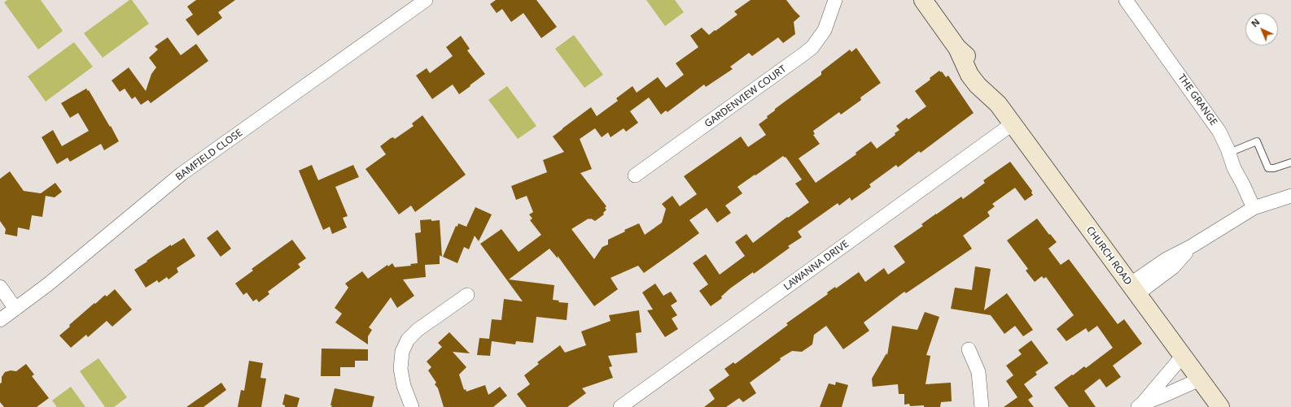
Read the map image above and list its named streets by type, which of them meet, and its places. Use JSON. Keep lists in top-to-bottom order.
{
  "streets": {
    "street": [
      "GARDENVIEW COURT",
      "THE GRANGE",
      "BAMFIELD CLOSE",
      "CHURCH ROAD",
      "LAWANNA DRIVE"
    ]
  },
  "crossings": [
    ["CHURCH ROAD", "LAWANNA DRIVE"]
  ],
  "north": "top left"
}
